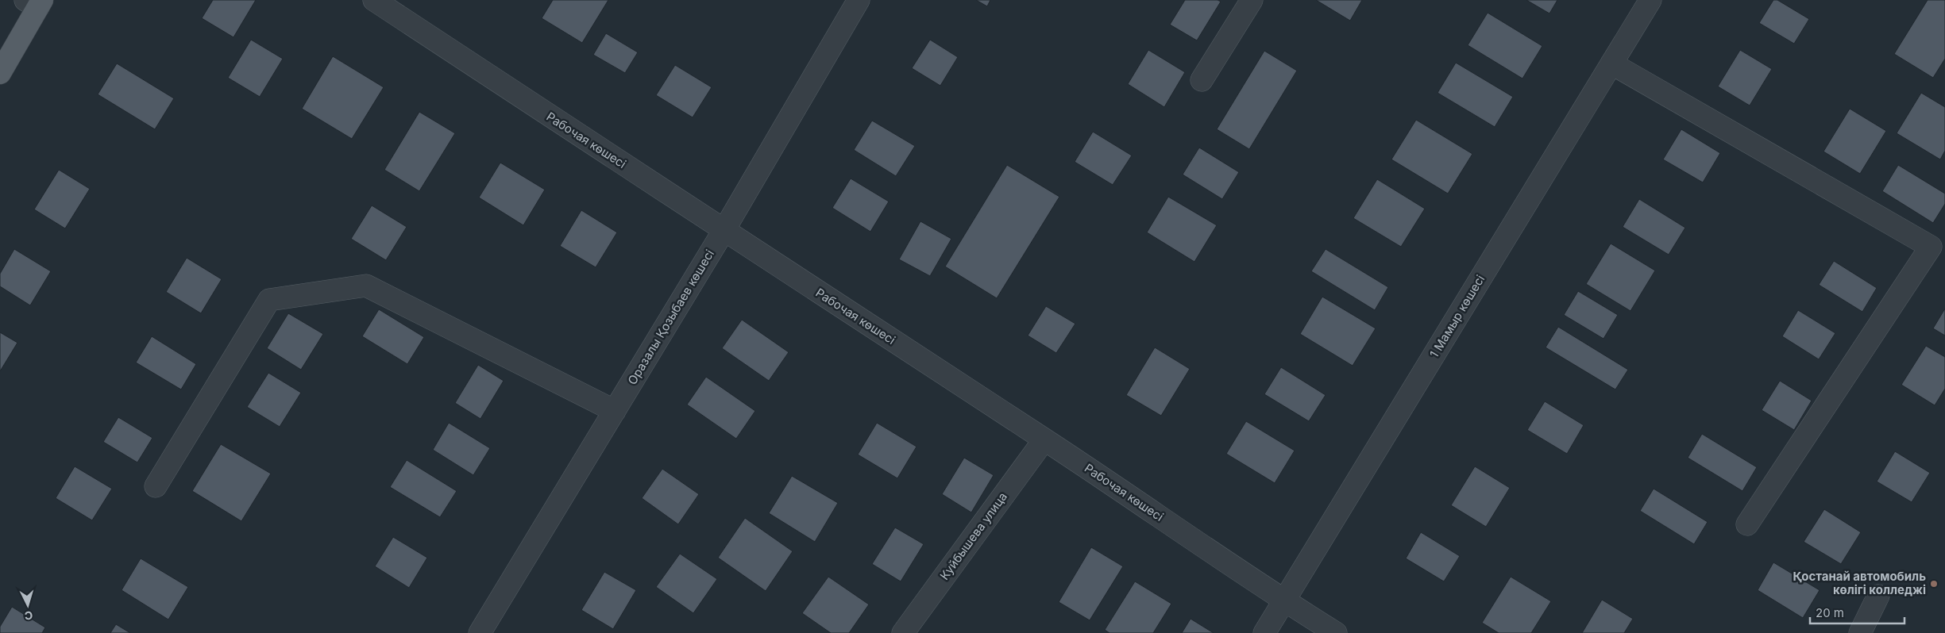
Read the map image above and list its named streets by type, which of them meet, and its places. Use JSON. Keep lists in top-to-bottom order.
{
  "streets": {
    "street": [
      "Рабочая көшесі",
      "1 Мамыр көшесі",
      "Оразалы Қозыбаев көшесі",
      "Куйбышева улица"
    ]
  },
  "crossings": [
    ["Рабочая көшесі", "1 Мамыр көшесі"],
    ["Рабочая көшесі", "Оразалы Қозыбаев көшесі"],
    ["Рабочая көшесі", "Куйбышева улица"]
  ],
  "places": ["Қостанай автомобиль көлігі колледжі"],
  "scale_bar": "20 m",
  "north": "bottom"
}
